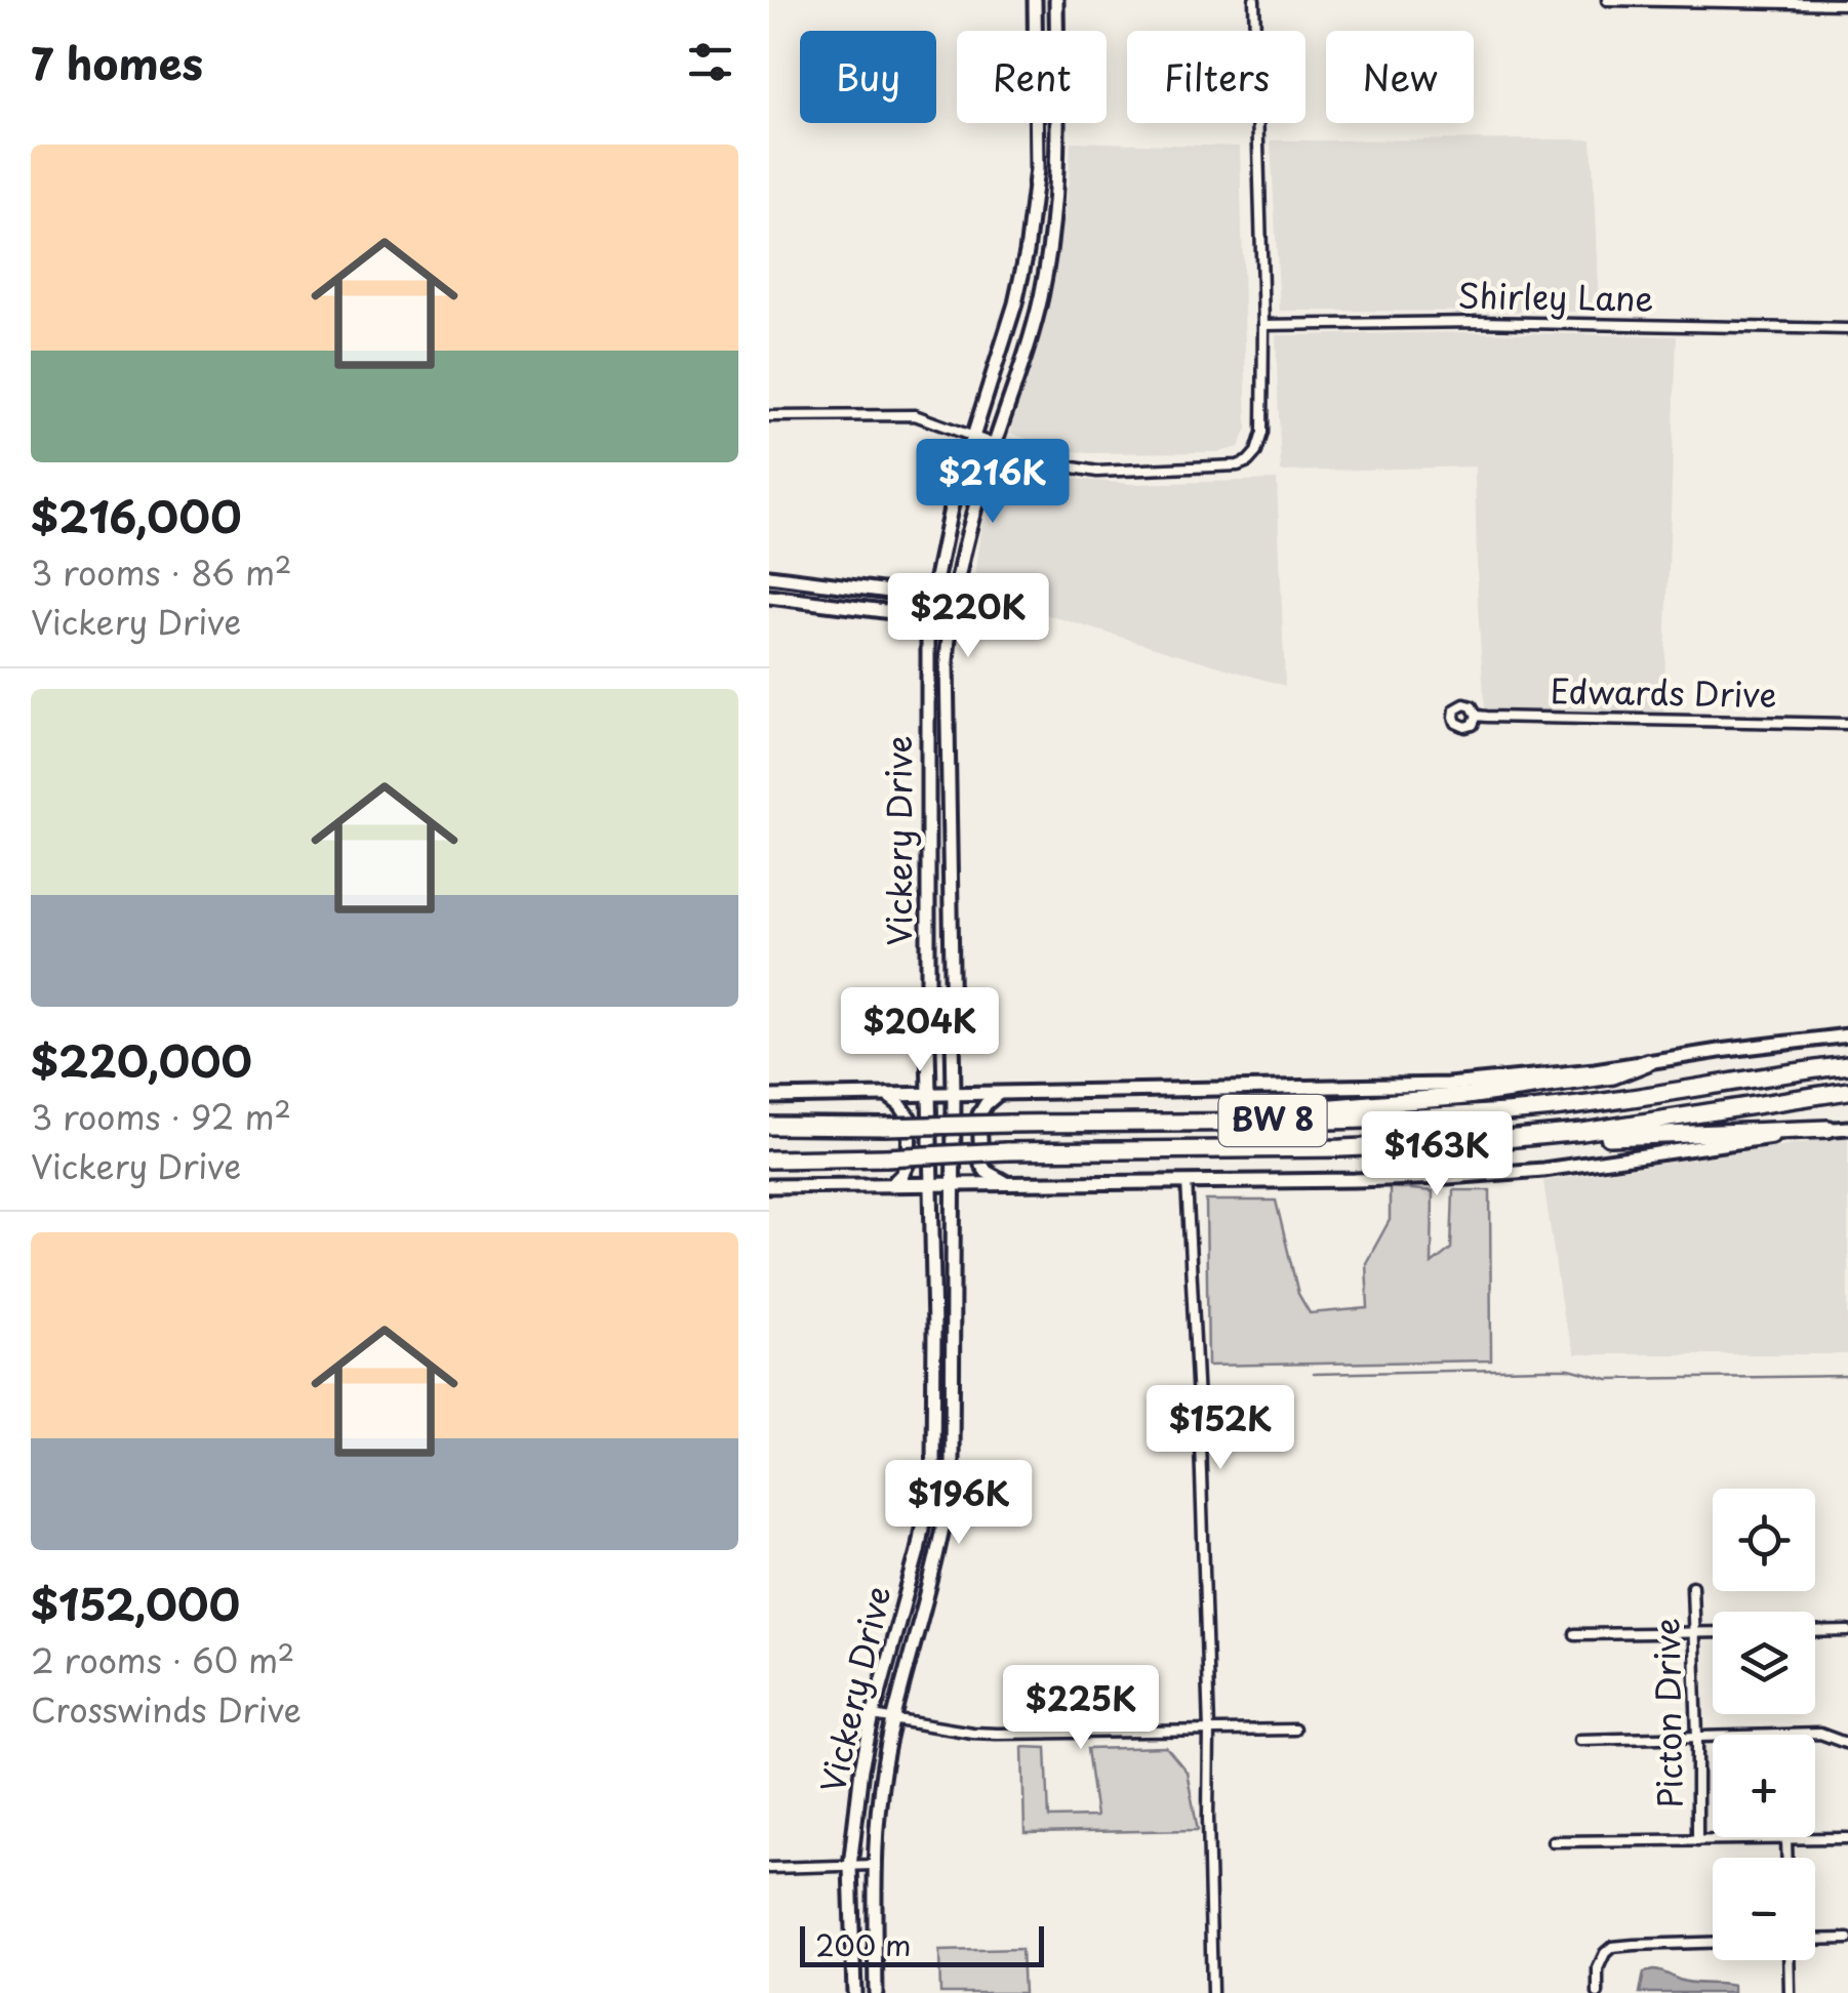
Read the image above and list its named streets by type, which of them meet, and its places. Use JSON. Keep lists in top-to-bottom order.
{
  "streets": {
    "highway": ["BW 8"],
    "main road": ["Vickery Drive"],
    "street": ["Shirley Lane", "Edwards Drive", "Picton Drive"]
  },
  "scale_bar": "200 m",
  "page": {
    "heading": "7 homes",
    "chip": [
      "Buy",
      "Rent",
      "Filters",
      "New"
    ],
    "list": [
      {
        "name": "$216,000",
        "note": "3 rooms · 86 m² · Vickery Drive"
      },
      {
        "name": "$220,000",
        "note": "3 rooms · 92 m² · Vickery Drive"
      },
      {
        "name": "$152,000",
        "note": "2 rooms · 60 m² · Crosswinds Drive"
      }
    ],
    "price": [
      "$216K",
      "$220K",
      "$204K",
      "$163K",
      "$152K",
      "$196K",
      "$225K"
    ],
    "map_buttons": ["+", "−"],
    "scale": "200 m"
  }
}
